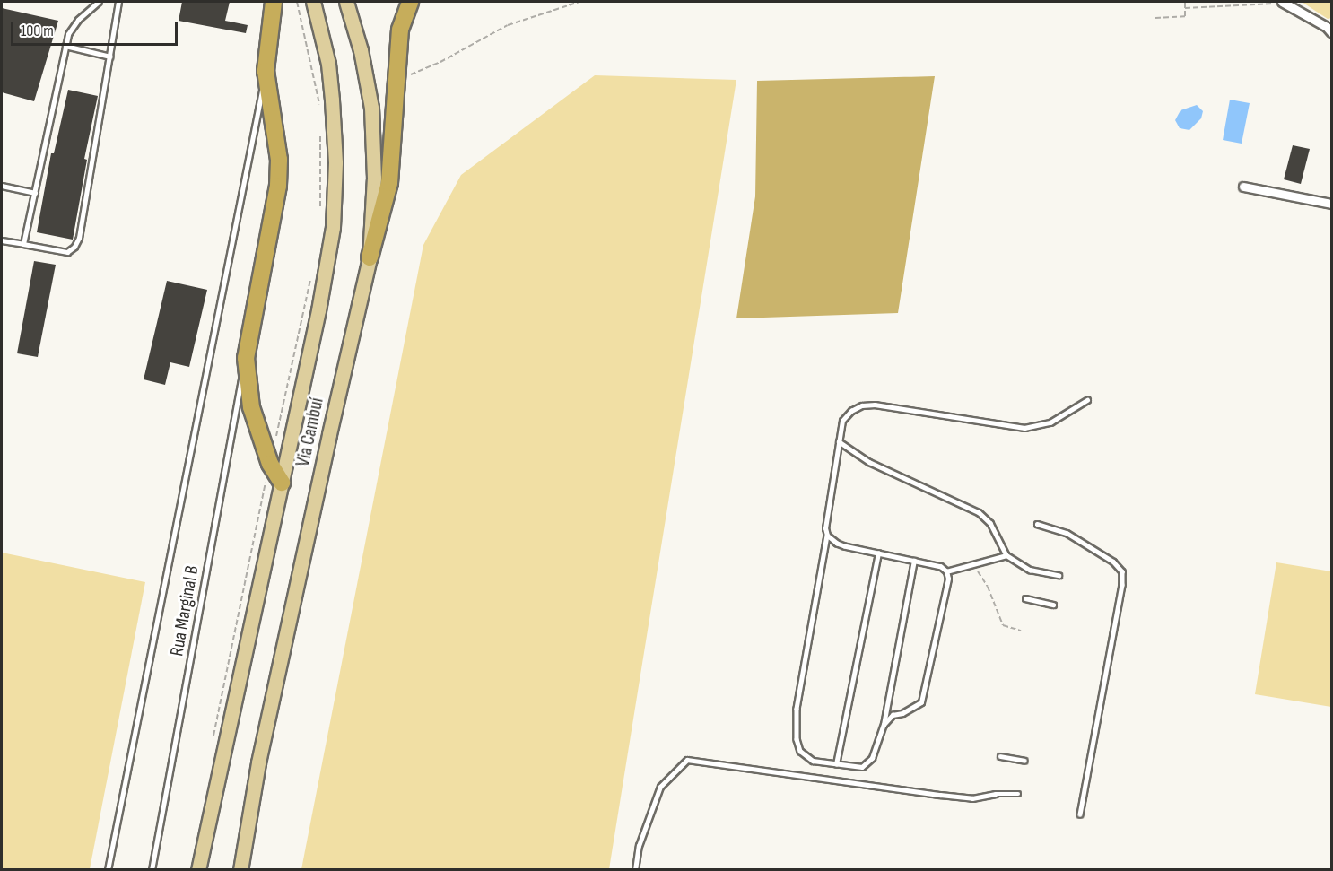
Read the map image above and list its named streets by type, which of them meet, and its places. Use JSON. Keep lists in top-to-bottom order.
{
  "streets": {
    "main road": ["Via Cambuí"],
    "lane": ["Rua Marginal B"]
  },
  "scale_bar": "100 m"
}
